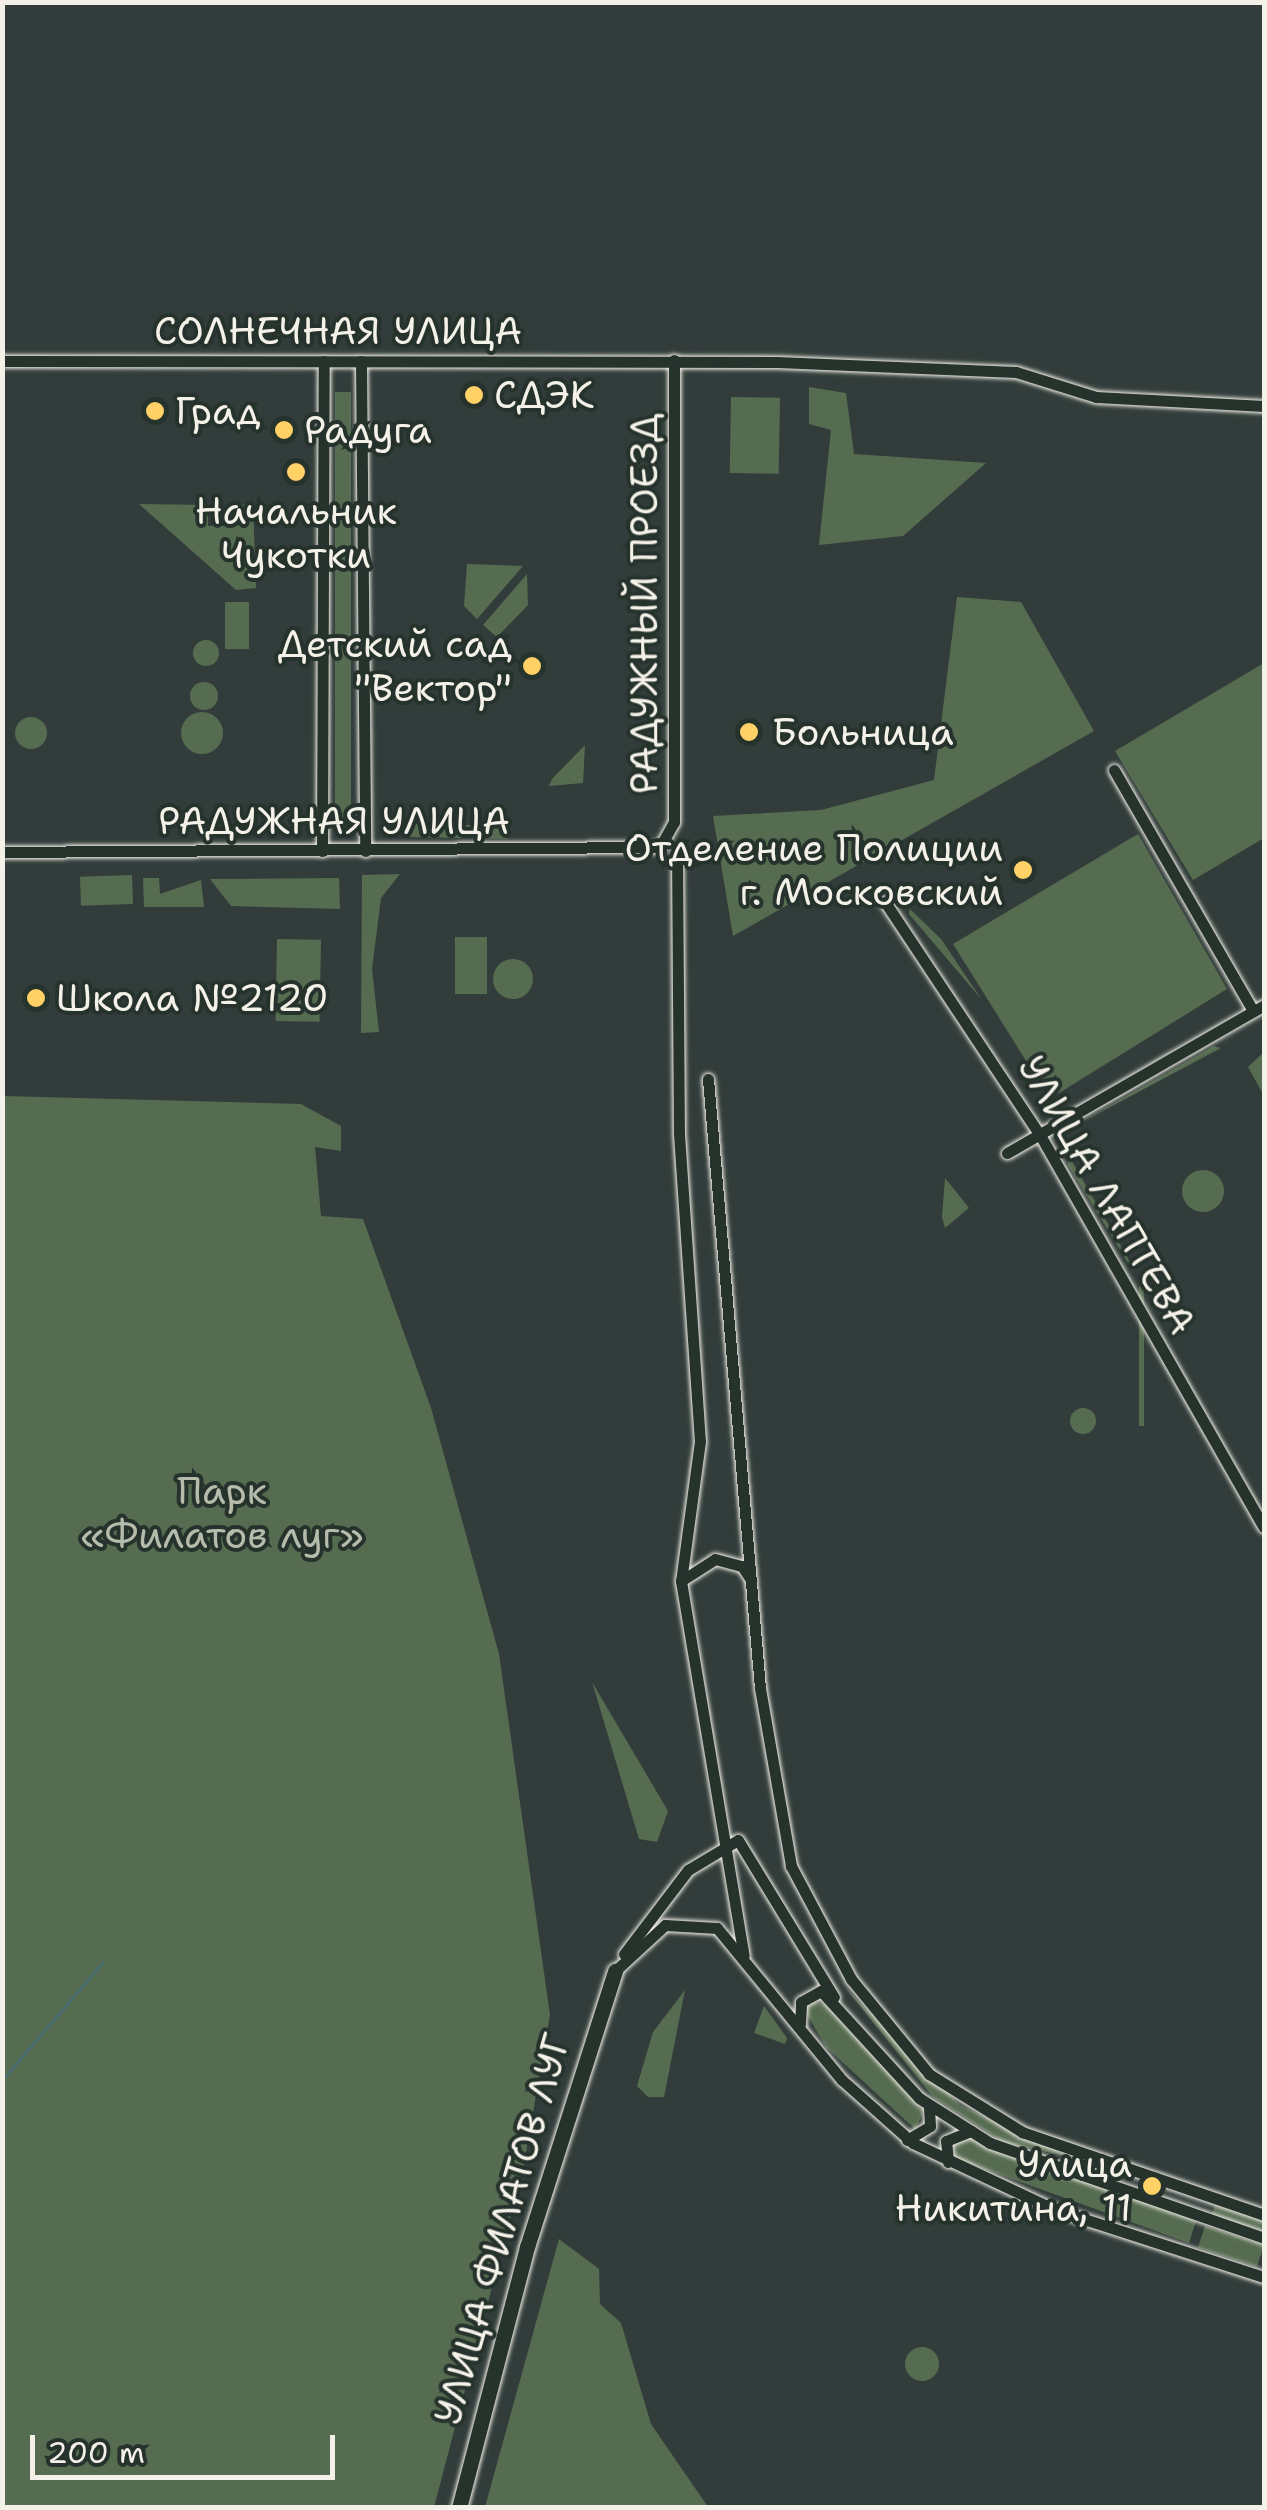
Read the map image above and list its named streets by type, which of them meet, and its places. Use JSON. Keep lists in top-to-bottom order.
{
  "streets": {
    "street": [
      "СОЛНЕЧНАЯ УЛИЦА",
      "РАДУЖНЫЙ ПРОЕЗД",
      "РАДУЖНАЯ УЛИЦА",
      "УЛИЦА ЛАПТЕВА",
      "УЛИЦА ФИЛАТОВ ЛУГ"
    ]
  },
  "crossings": [
    ["СОЛНЕЧНАЯ УЛИЦА", "РАДУЖНЫЙ ПРОЕЗД"],
    ["РАДУЖНЫЙ ПРОЕЗД", "РАДУЖНАЯ УЛИЦА"]
  ],
  "parks": ["Парк «Филатов луг»"],
  "places": [
    "СДЭК",
    "Град",
    "Радуга",
    "Начальник Чукотки",
    "Детский сад \"Вектор\"",
    "Больница",
    "Отделение Полиции г. Московский",
    "Школа №2120",
    "Улица Никитина, 11"
  ],
  "scale_bar": "200 m"
}
